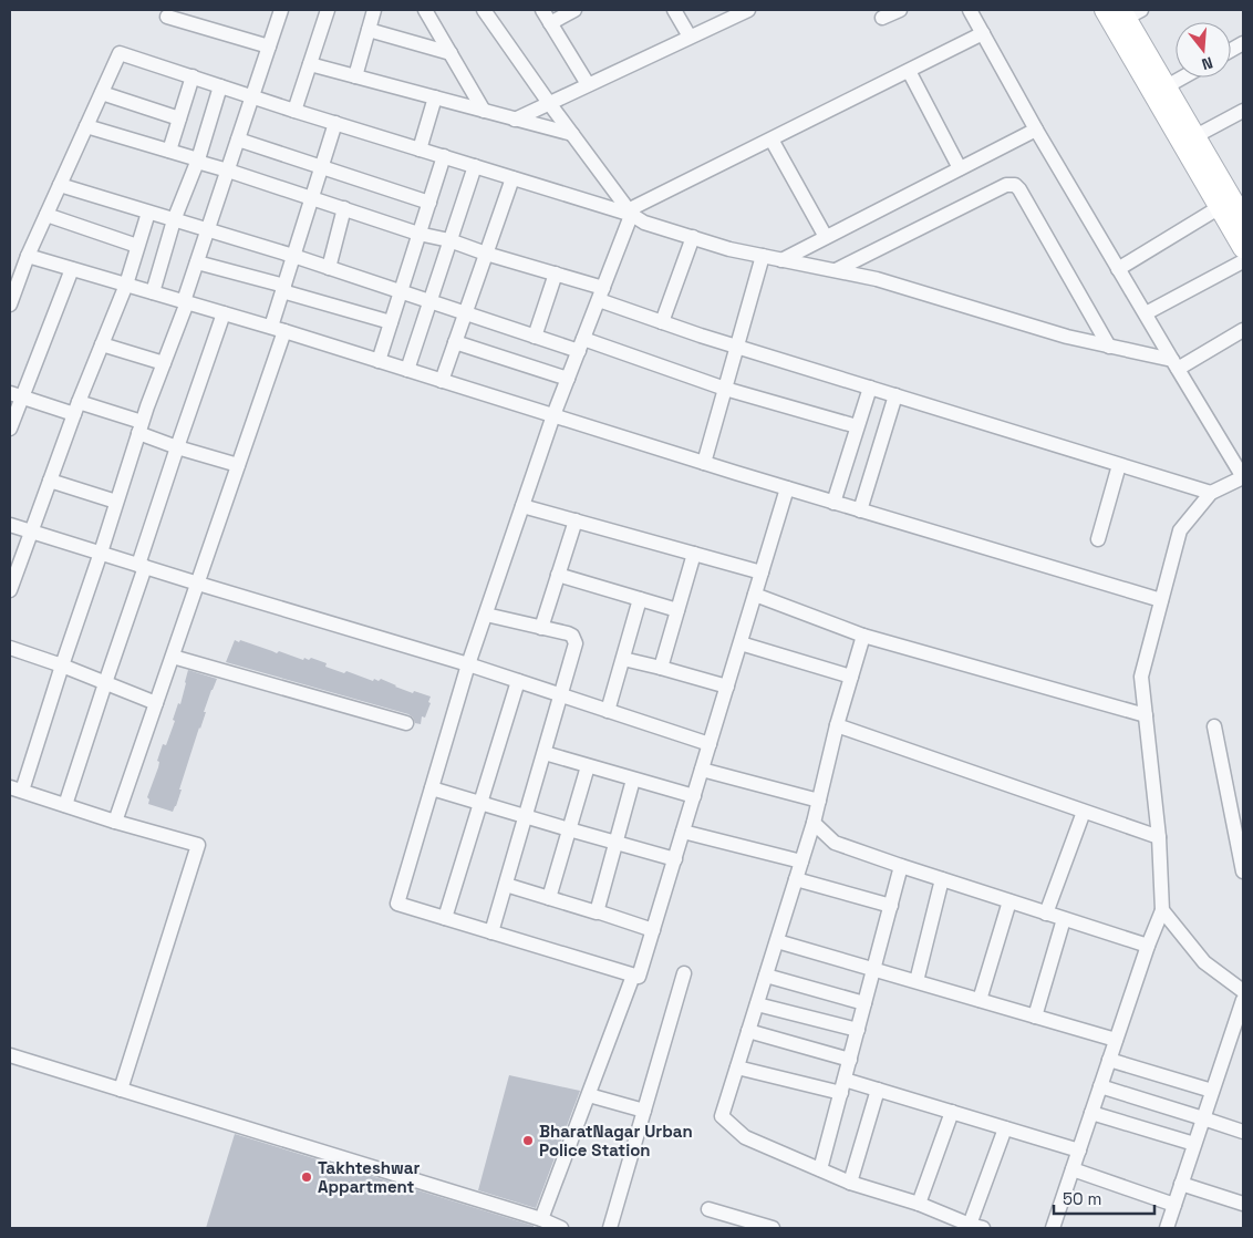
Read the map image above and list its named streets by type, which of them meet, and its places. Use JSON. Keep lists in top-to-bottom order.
{
  "places": ["BharatNagar Urban Police Station", "Takhteshwar Appartment"],
  "scale_bar": "50 m",
  "north": "bottom"
}
